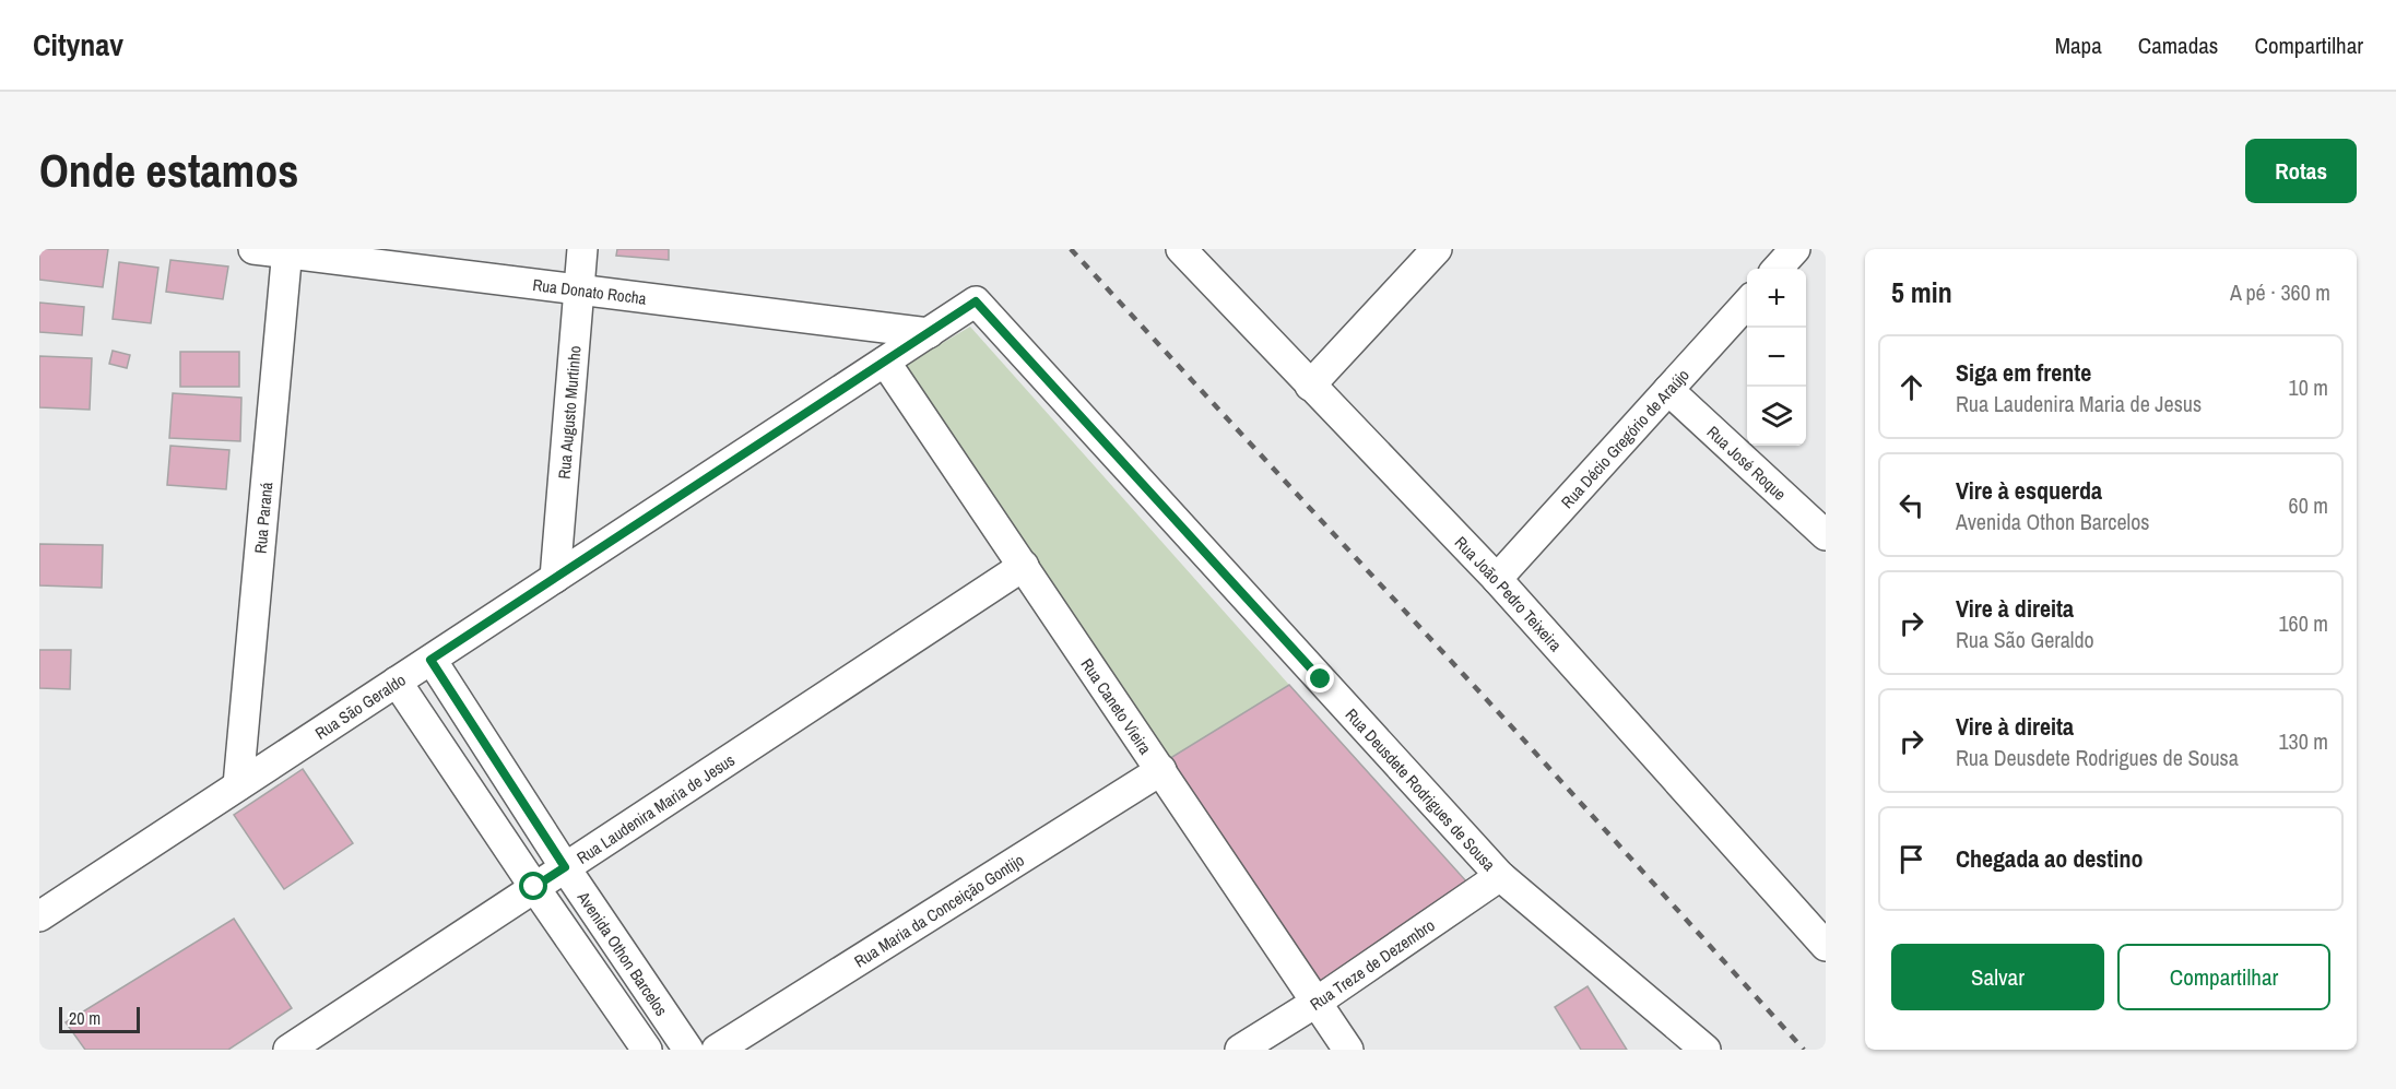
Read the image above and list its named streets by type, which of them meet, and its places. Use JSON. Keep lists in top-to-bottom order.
{
  "streets": {
    "street": [
      "Rua Donato Rocha",
      "Rua Augusto Murtinho",
      "Rua Décio Gregório de Araújo",
      "Rua José Roque",
      "Rua Paraná",
      "Rua João Pedro Teixeira",
      "Rua Caneto Vieira",
      "Rua São Geraldo",
      "Rua Deusdete Rodrigues de Sousa",
      "Rua Laudenira Maria de Jesus",
      "Rua Maria da Conceição Gontijo",
      "Avenida Othon Barcelos",
      "Rua Treze de Dezembro"
    ]
  },
  "crossings": [
    ["Rua Donato Rocha", "Rua Augusto Murtinho"],
    ["Rua Donato Rocha", "Rua Paraná"],
    ["Rua Donato Rocha", "Rua São Geraldo"],
    ["Rua Augusto Murtinho", "Rua São Geraldo"],
    ["Rua Décio Gregório de Araújo", "Rua José Roque"],
    ["Rua Décio Gregório de Araújo", "Rua João Pedro Teixeira"],
    ["Rua Paraná", "Rua São Geraldo"],
    ["Rua Caneto Vieira", "Rua São Geraldo"],
    ["Rua Caneto Vieira", "Rua Laudenira Maria de Jesus"],
    ["Rua Caneto Vieira", "Rua Maria da Conceição Gontijo"],
    ["Rua Caneto Vieira", "Rua Treze de Dezembro"],
    ["Rua São Geraldo", "Rua Deusdete Rodrigues de Sousa"],
    ["Rua São Geraldo", "Avenida Othon Barcelos"],
    ["Rua Deusdete Rodrigues de Sousa", "Rua Treze de Dezembro"],
    ["Rua Laudenira Maria de Jesus", "Avenida Othon Barcelos"]
  ],
  "scale_bar": "20 m",
  "page": {
    "header": "Citynav",
    "nav": ["Mapa", "Camadas", "Compartilhar"],
    "buttons": [
      "Rotas",
      ["Salvar", "Compartilhar"]
    ],
    "title": "Onde estamos",
    "heading": ["5 min", "A pé · 360 m"],
    "map_buttons": ["+", "−"],
    "list": [
      ["Siga em frente", "Rua Laudenira Maria de Jesus", "10 m"],
      ["Vire à esquerda", "Avenida Othon Barcelos", "60 m"],
      ["Vire à direita", "Rua São Geraldo", "160 m"],
      ["Vire à direita", "Rua Deusdete Rodrigues de Sousa", "130 m"],
      "Chegada ao destino"
    ],
    "scale": "20 m"
  }
}
